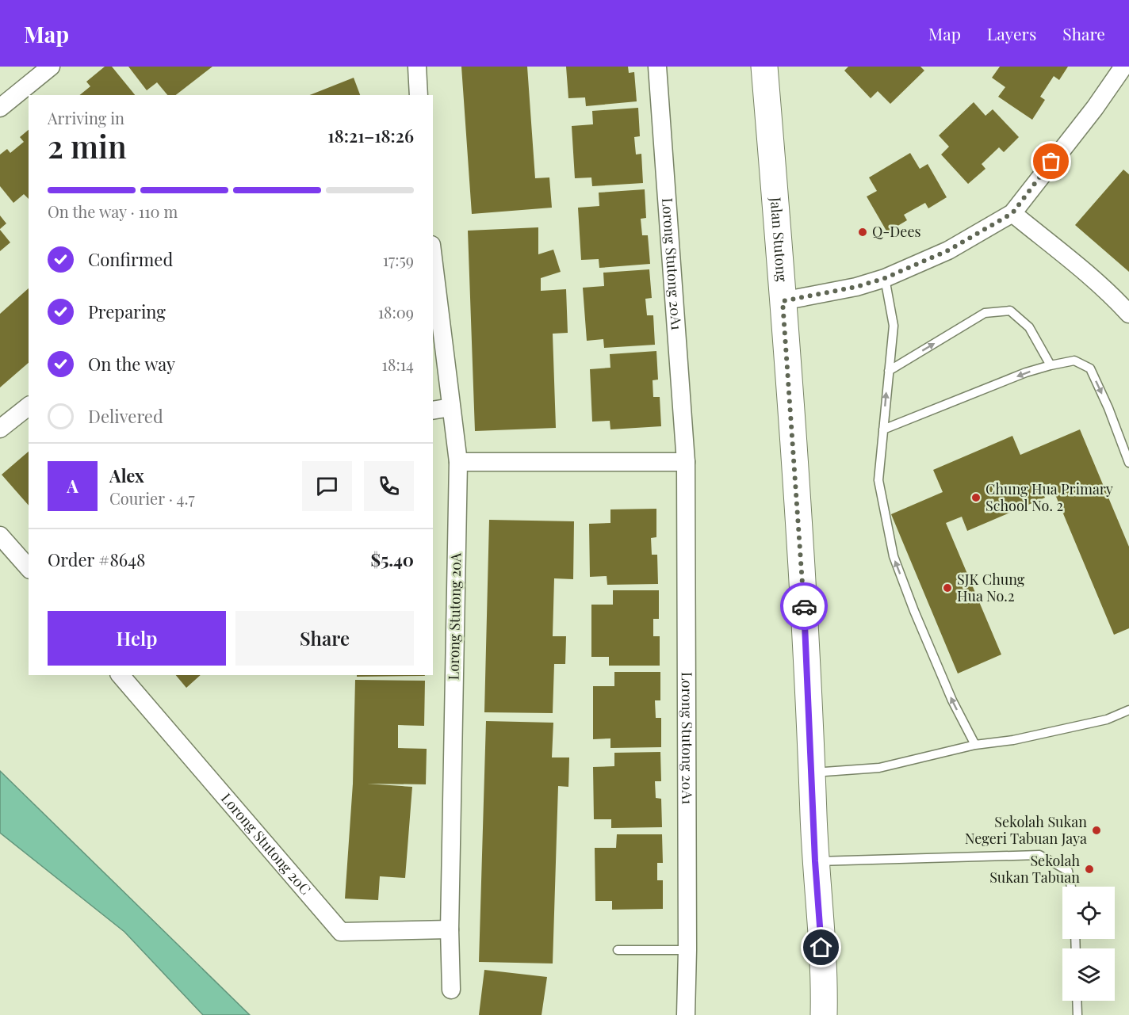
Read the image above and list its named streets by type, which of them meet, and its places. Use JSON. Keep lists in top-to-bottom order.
{
  "streets": {
    "main road": ["Jalan Stutong"],
    "street": ["Lorong Stutong 20A1", "Lorong Stutong 20A", "Lorong Stutong 20C"]
  },
  "crossings": [
    ["Lorong Stutong 20A", "Lorong Stutong 20C"]
  ],
  "places": [
    "Q-Dees",
    "Chung Hua Primary School No. 2",
    "SJK Chung Hua No.2",
    "Sekolah Sukan Negeri Tabuan Jaya",
    "Sekolah Sukan Tabuan"
  ],
  "page": {
    "header": "Map",
    "nav": ["Map", "Layers", "Share"],
    "heading": ["2 min", "Arriving in", "18:21–18:26"],
    "panel": [
      "Alex",
      "Courier · 4.7",
      "Order #8648",
      "$5.40"
    ],
    "bar": "On the way · 110 m",
    "list": [
      ["Confirmed", "17:59"],
      ["Preparing", "18:09"],
      ["On the way", "18:14"],
      "Delivered"
    ],
    "round": "A",
    "buttons": ["Help", "Share"]
  }
}
